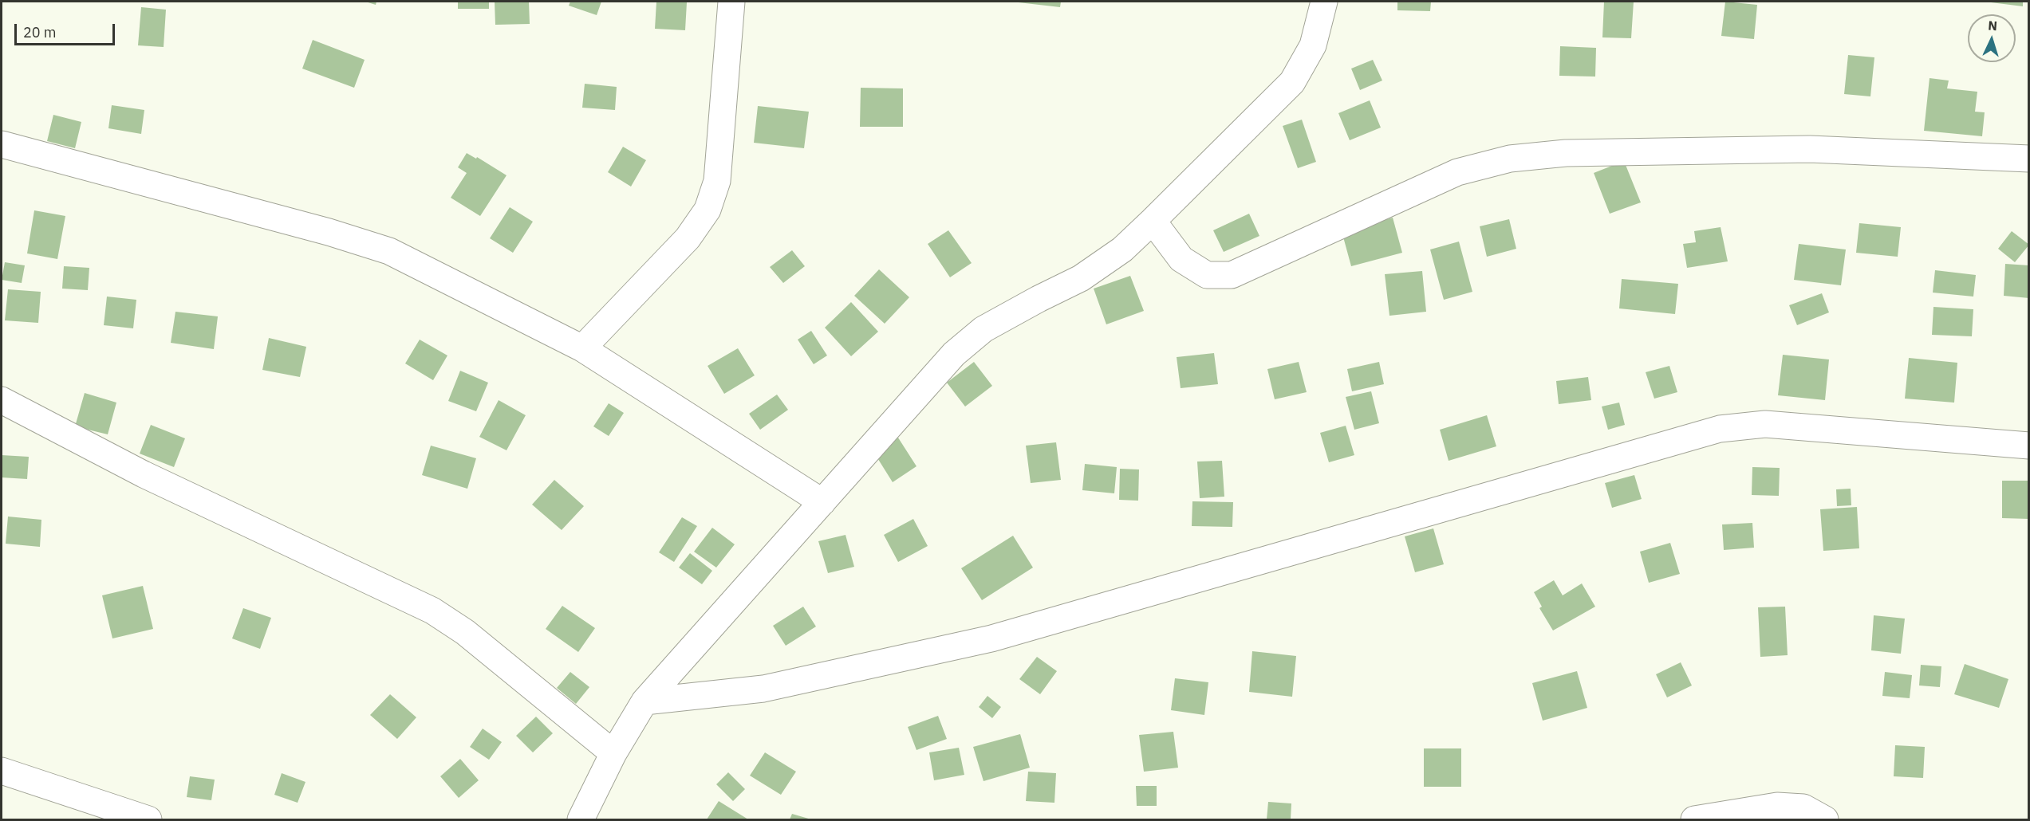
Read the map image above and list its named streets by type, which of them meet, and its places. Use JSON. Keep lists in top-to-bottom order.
{
  "scale_bar": "20 m",
  "north": "top"
}
